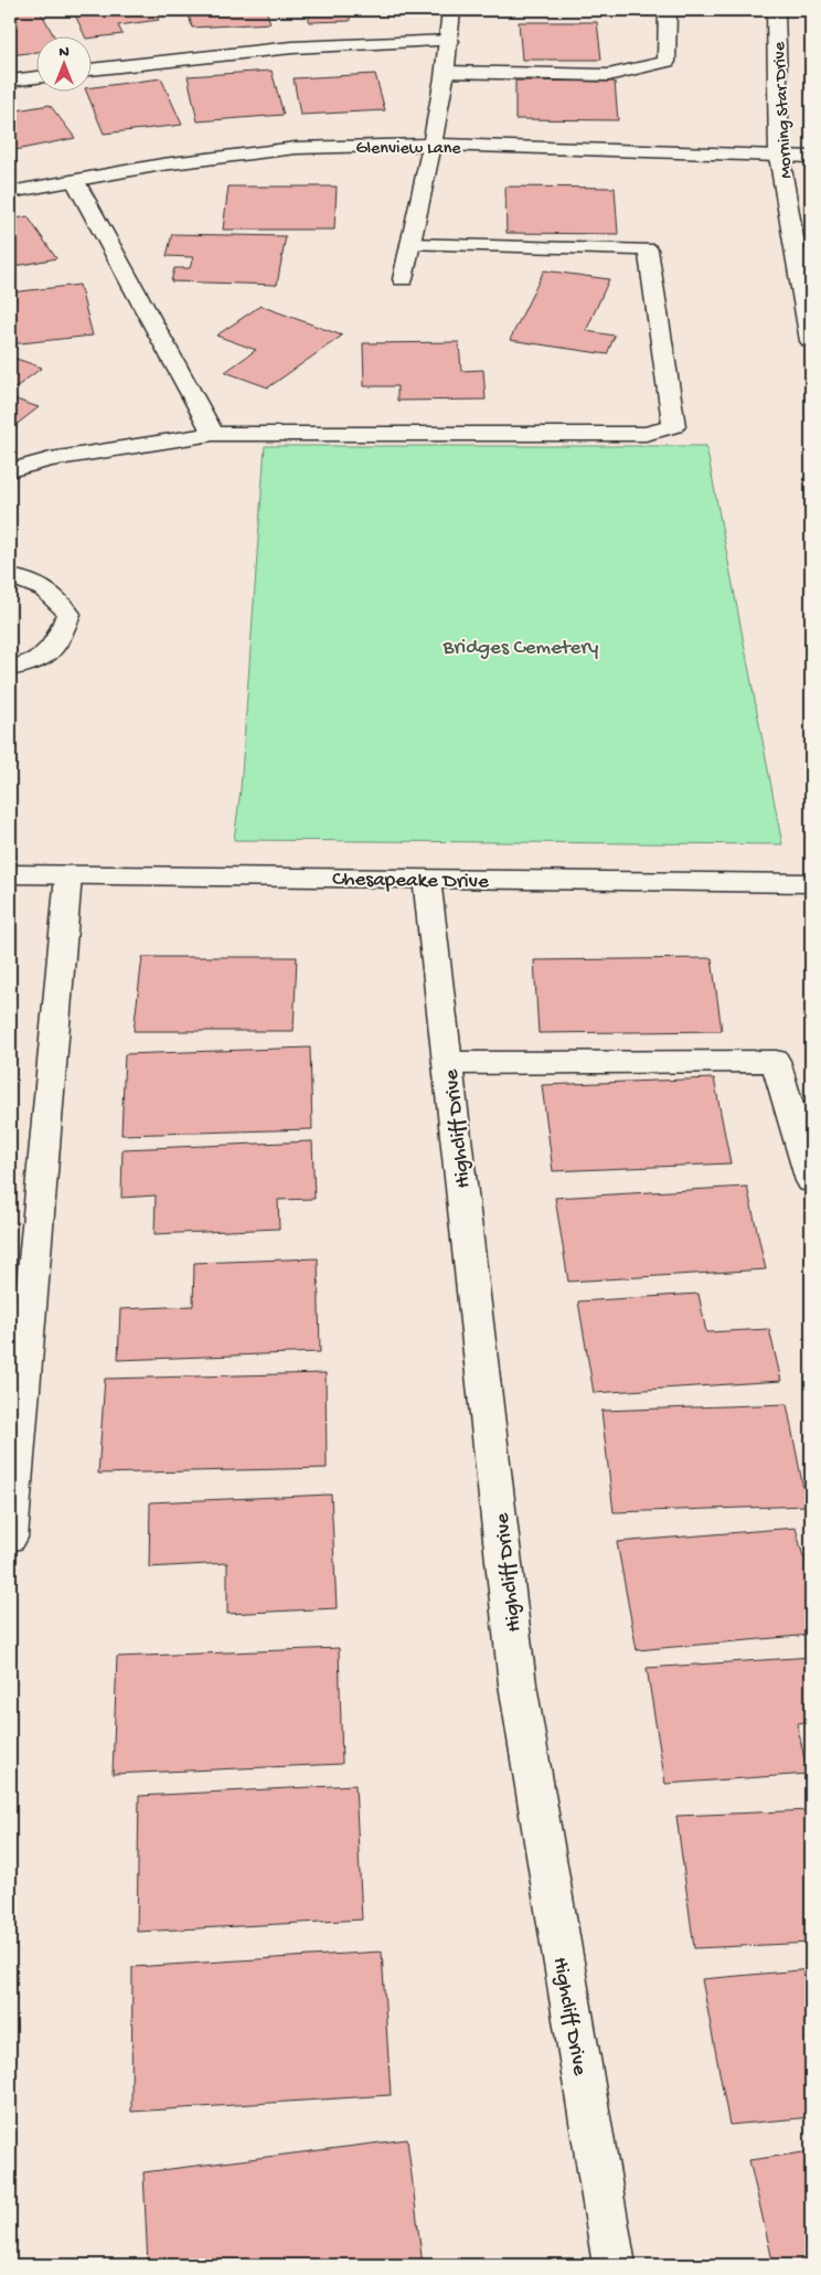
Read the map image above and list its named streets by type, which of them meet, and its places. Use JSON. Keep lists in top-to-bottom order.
{
  "streets": {
    "street": [
      "Morning Star Drive",
      "Glenview Lane",
      "Chesapeake Drive",
      "Highcliff Drive"
    ]
  },
  "crossings": [
    ["Morning Star Drive", "Glenview Lane"],
    ["Chesapeake Drive", "Highcliff Drive"]
  ],
  "parks": ["Bridges Cemetery"],
  "north": "top"
}
